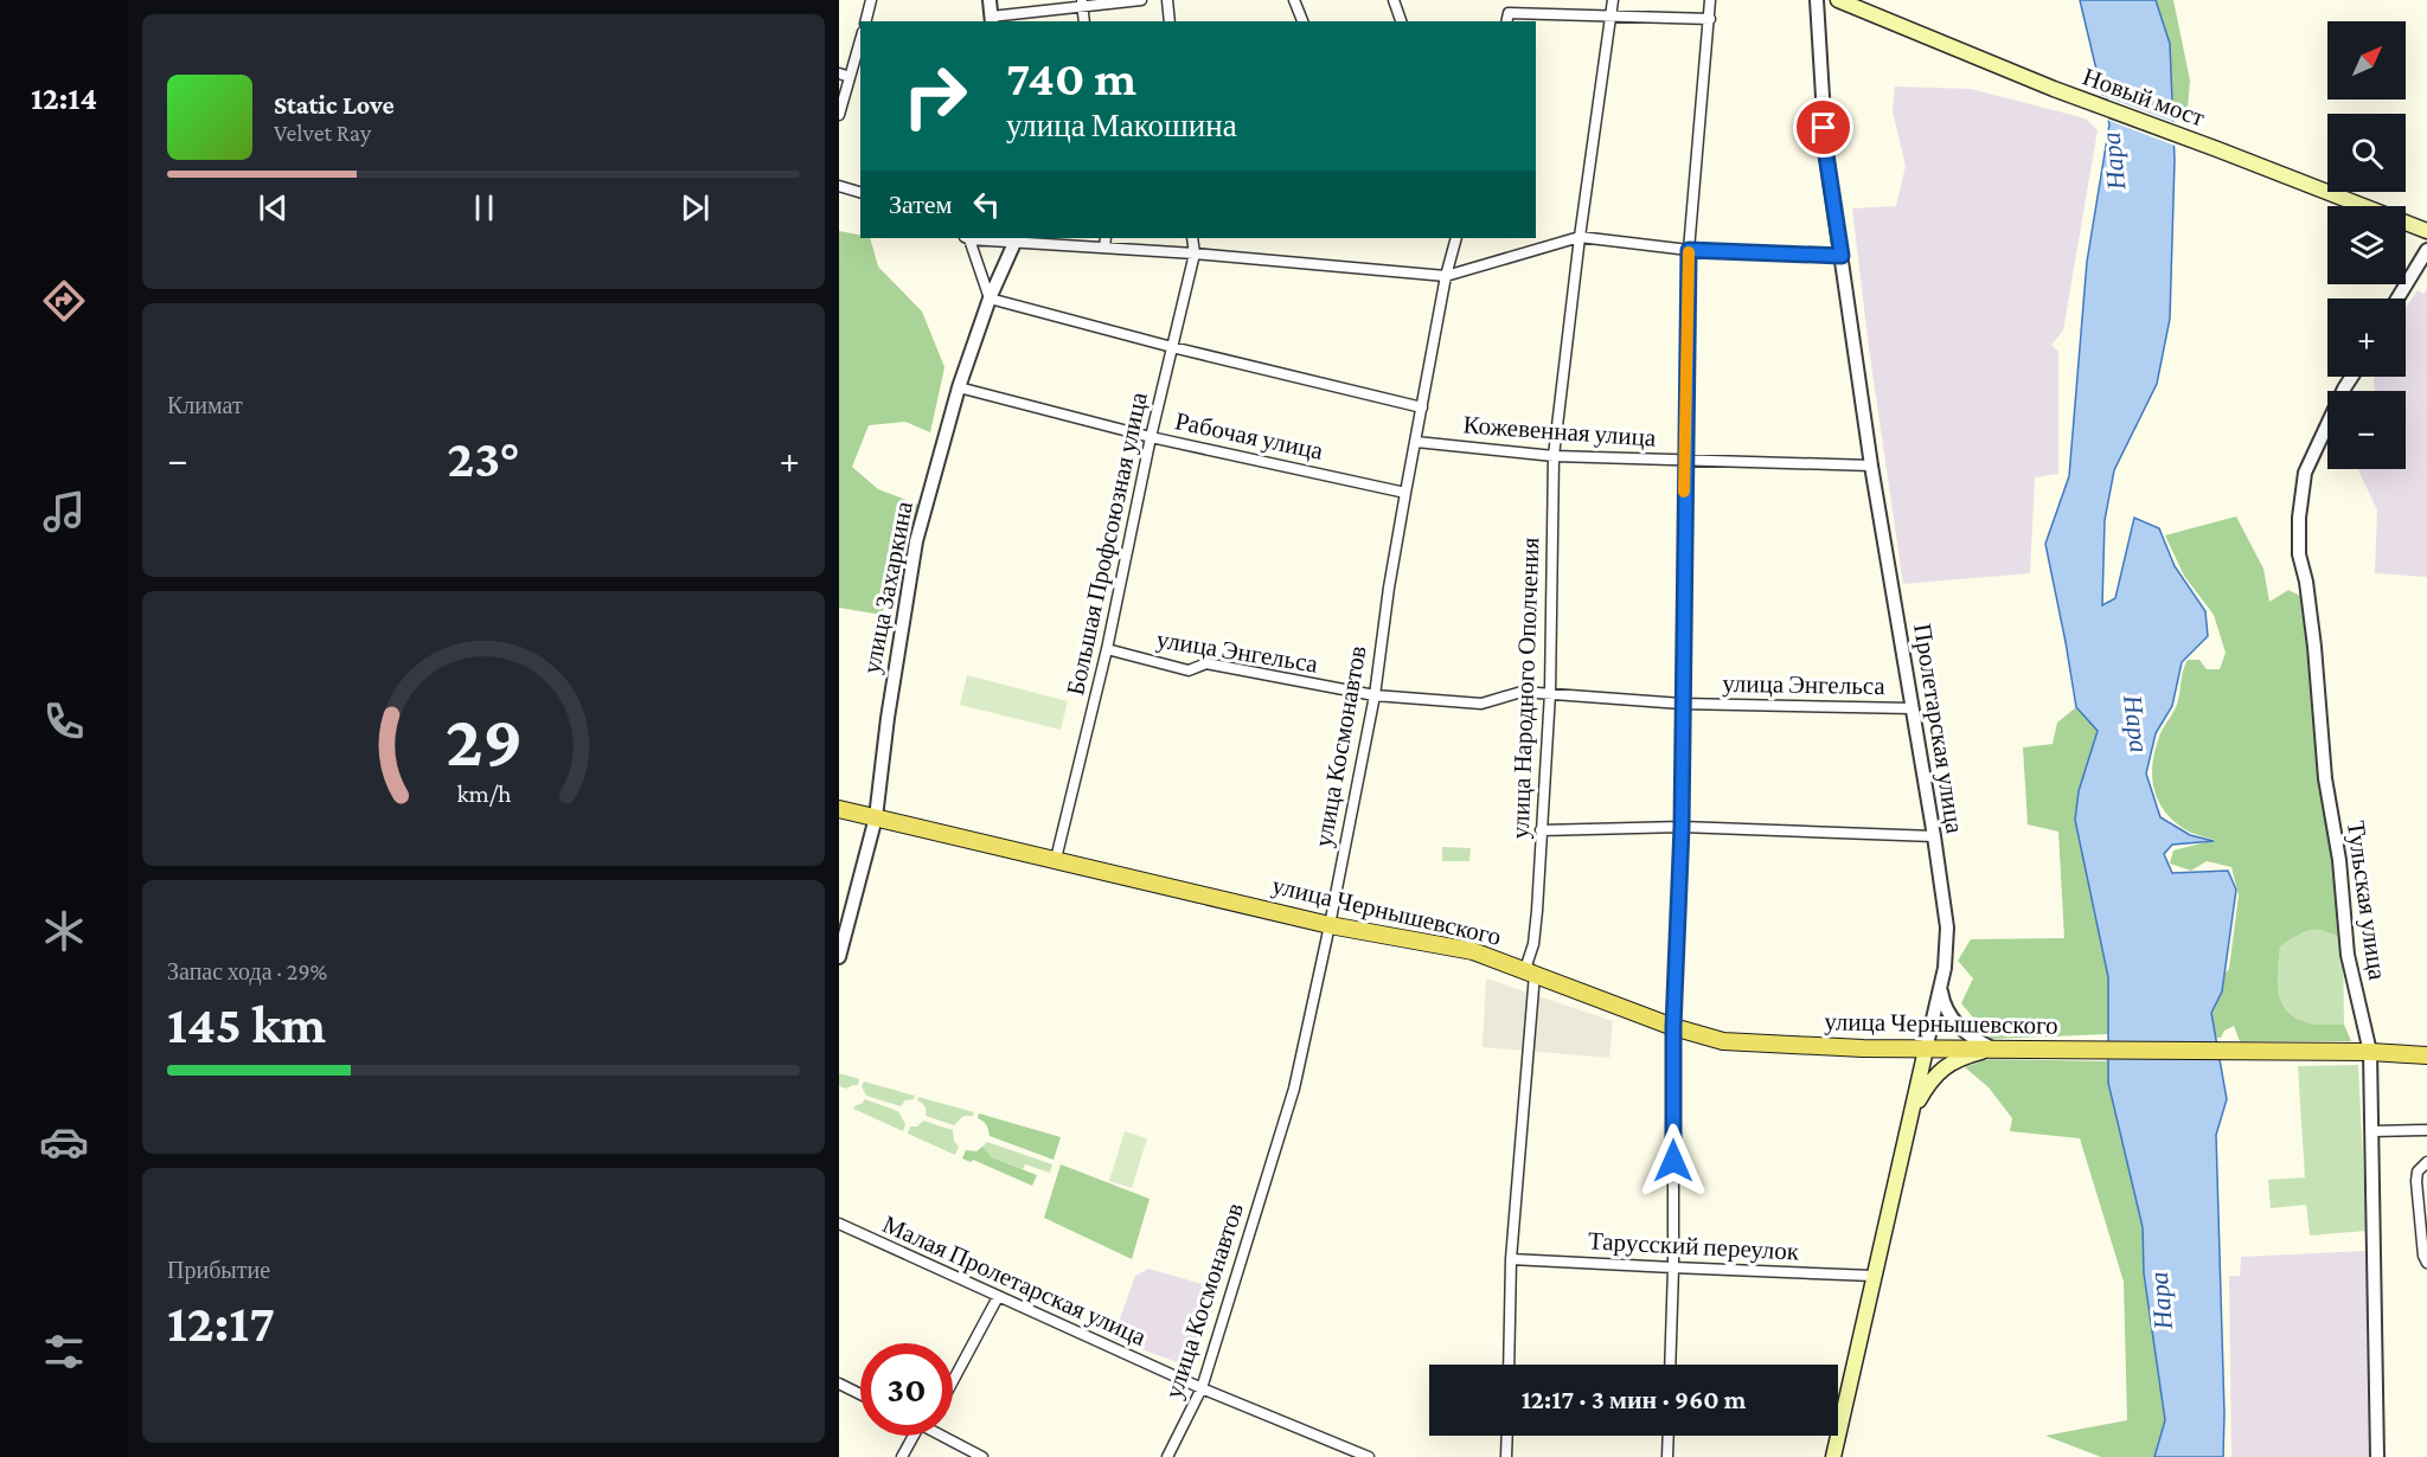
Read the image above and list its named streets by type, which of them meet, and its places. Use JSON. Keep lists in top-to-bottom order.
{
  "streets": {
    "main road": ["Новый мост", "Пролетарская улица", "улица Чернышевского"],
    "street": [
      "Кожевенная улица",
      "Рабочая улица",
      "Большая Профсоюзная улица",
      "улица Захаркина",
      "улица Энгельса",
      "улица Народного Ополчения",
      "улица Космонавтов",
      "Тульская улица",
      "Тарусский переулок",
      "Малая Пролетарская улица"
    ]
  },
  "crossings": [
    ["Кожевенная улица", "улица Народного Ополчения"],
    ["Кожевенная улица", "Пролетарская улица"],
    ["Кожевенная улица", "улица Космонавтов"],
    ["Рабочая улица", "Большая Профсоюзная улица"],
    ["Рабочая улица", "улица Захаркина"],
    ["Рабочая улица", "улица Космонавтов"],
    ["Большая Профсоюзная улица", "улица Энгельса"],
    ["Большая Профсоюзная улица", "улица Чернышевского"],
    ["улица Захаркина", "улица Чернышевского"],
    ["улица Энгельса", "улица Народного Ополчения"],
    ["улица Энгельса", "Пролетарская улица"],
    ["улица Энгельса", "улица Космонавтов"],
    ["улица Народного Ополчения", "улица Чернышевского"],
    ["улица Народного Ополчения", "Тарусский переулок"],
    ["Пролетарская улица", "улица Чернышевского"],
    ["Пролетарская улица", "Тарусский переулок"],
    ["улица Космонавтов", "улица Чернышевского"],
    ["улица Космонавтов", "Малая Пролетарская улица"],
    ["Тульская улица", "улица Чернышевского"]
  ],
  "water": ["Нара"],
  "north": "top right",
  "page": {
    "tabs": "12:14",
    "map_buttons": ["+", "−"],
    "turn": ["740 m", "улица Макошина"],
    "song": ["Static Love", "Velvet Ray"],
    "then": "Затем",
    "tile": [
      "Климат",
      ["Запас хода · 29%", "145 km"],
      ["Прибытие", "12:17"]
    ],
    "heat": ["−", "23°", "+"],
    "limit": "30",
    "trip": "12:17 · 3 мин · 960 m",
    "gauge": ["29", "km/h"]
  }
}
